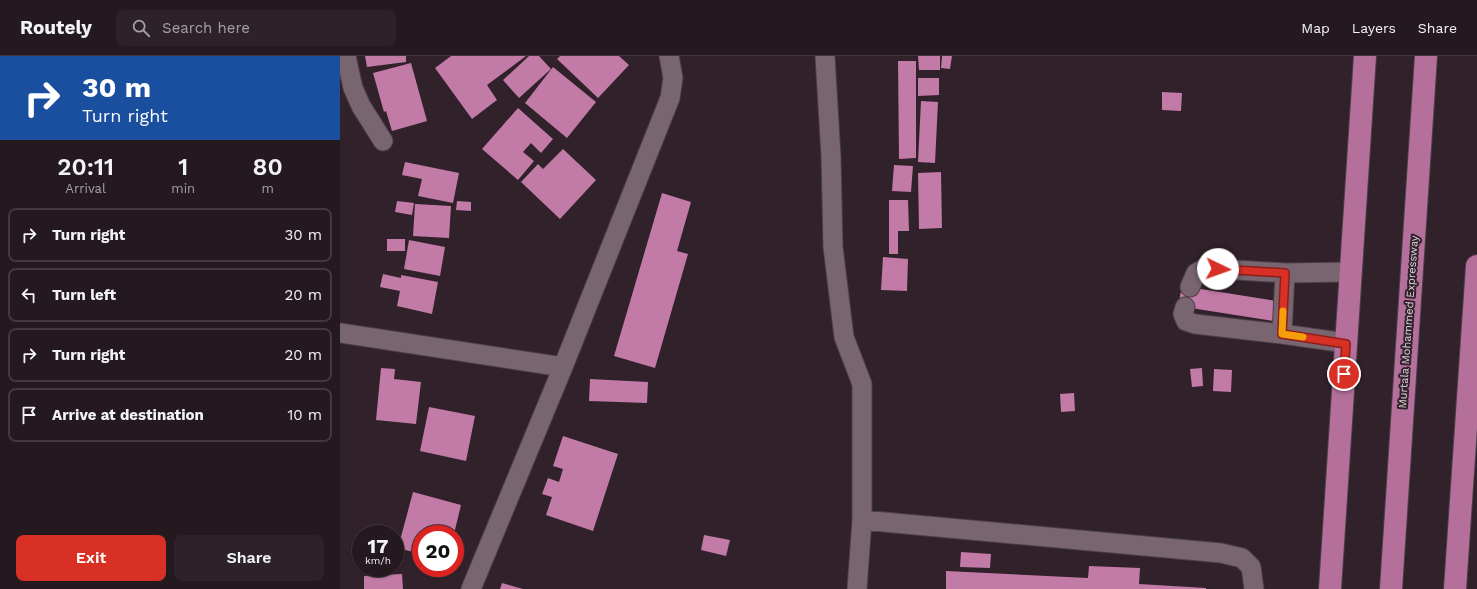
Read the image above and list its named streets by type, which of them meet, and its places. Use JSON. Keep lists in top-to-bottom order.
{
  "streets": {
    "highway": ["Murtala Mohammed Expressway"]
  },
  "page": {
    "header": "Routely",
    "search": "Search here",
    "nav": ["Map", "Layers", "Share"],
    "turn": ["30 m", "Turn right"],
    "eta": [
      "20:11",
      "Arrival",
      "1",
      "min",
      "80",
      "m"
    ],
    "list": [
      {
        "name": "Turn right",
        "value": "30 m"
      },
      {
        "name": "Turn left",
        "value": "20 m"
      },
      {
        "name": "Turn right",
        "value": "20 m"
      },
      {
        "name": "Arrive at destination",
        "value": "10 m"
      }
    ],
    "speed": "17 km/h",
    "limit": "20",
    "buttons": ["Exit", "Share"]
  }
}
